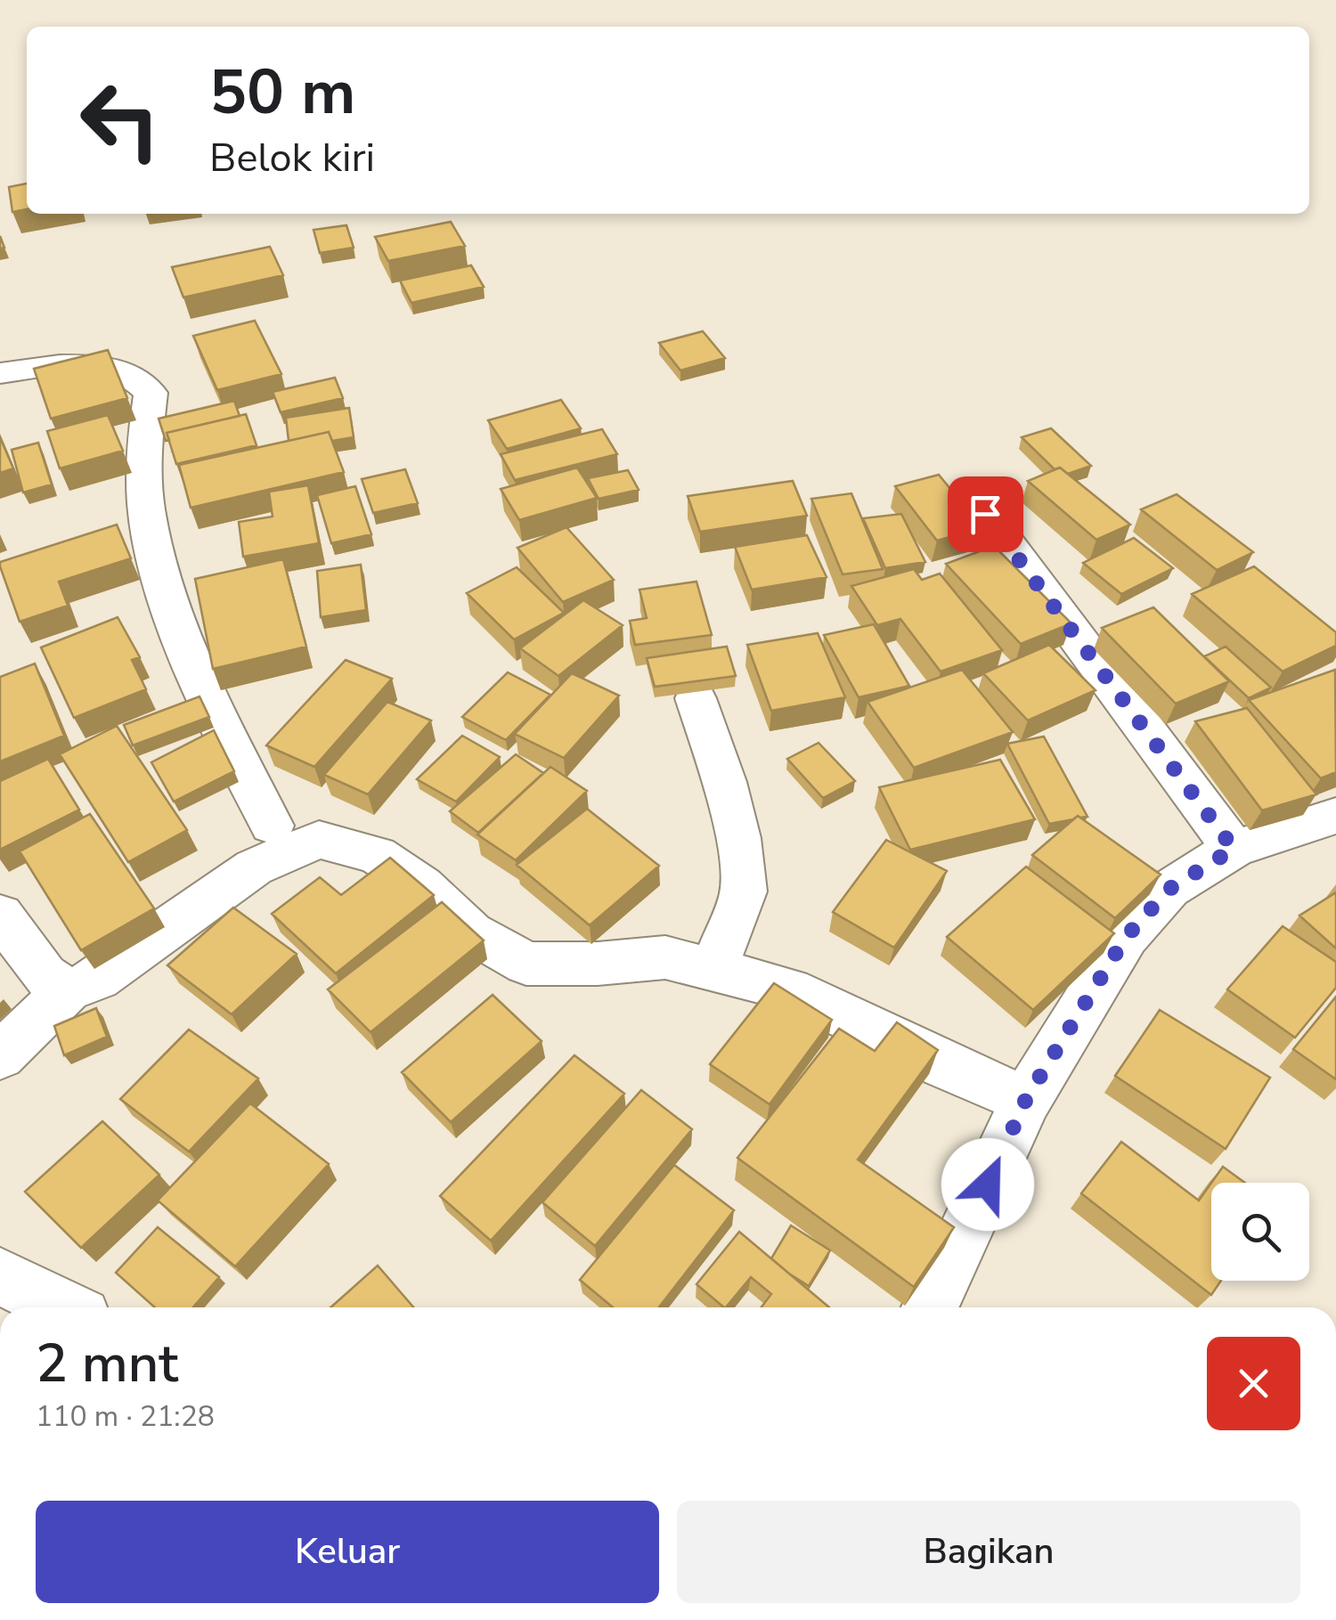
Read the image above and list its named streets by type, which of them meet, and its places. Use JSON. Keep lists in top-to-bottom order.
{
  "page": {
    "turn": ["50 m", "Belok kiri"],
    "heading": ["2 mnt", "110 m · 21:28"],
    "buttons": ["Keluar", "Bagikan"]
  }
}
